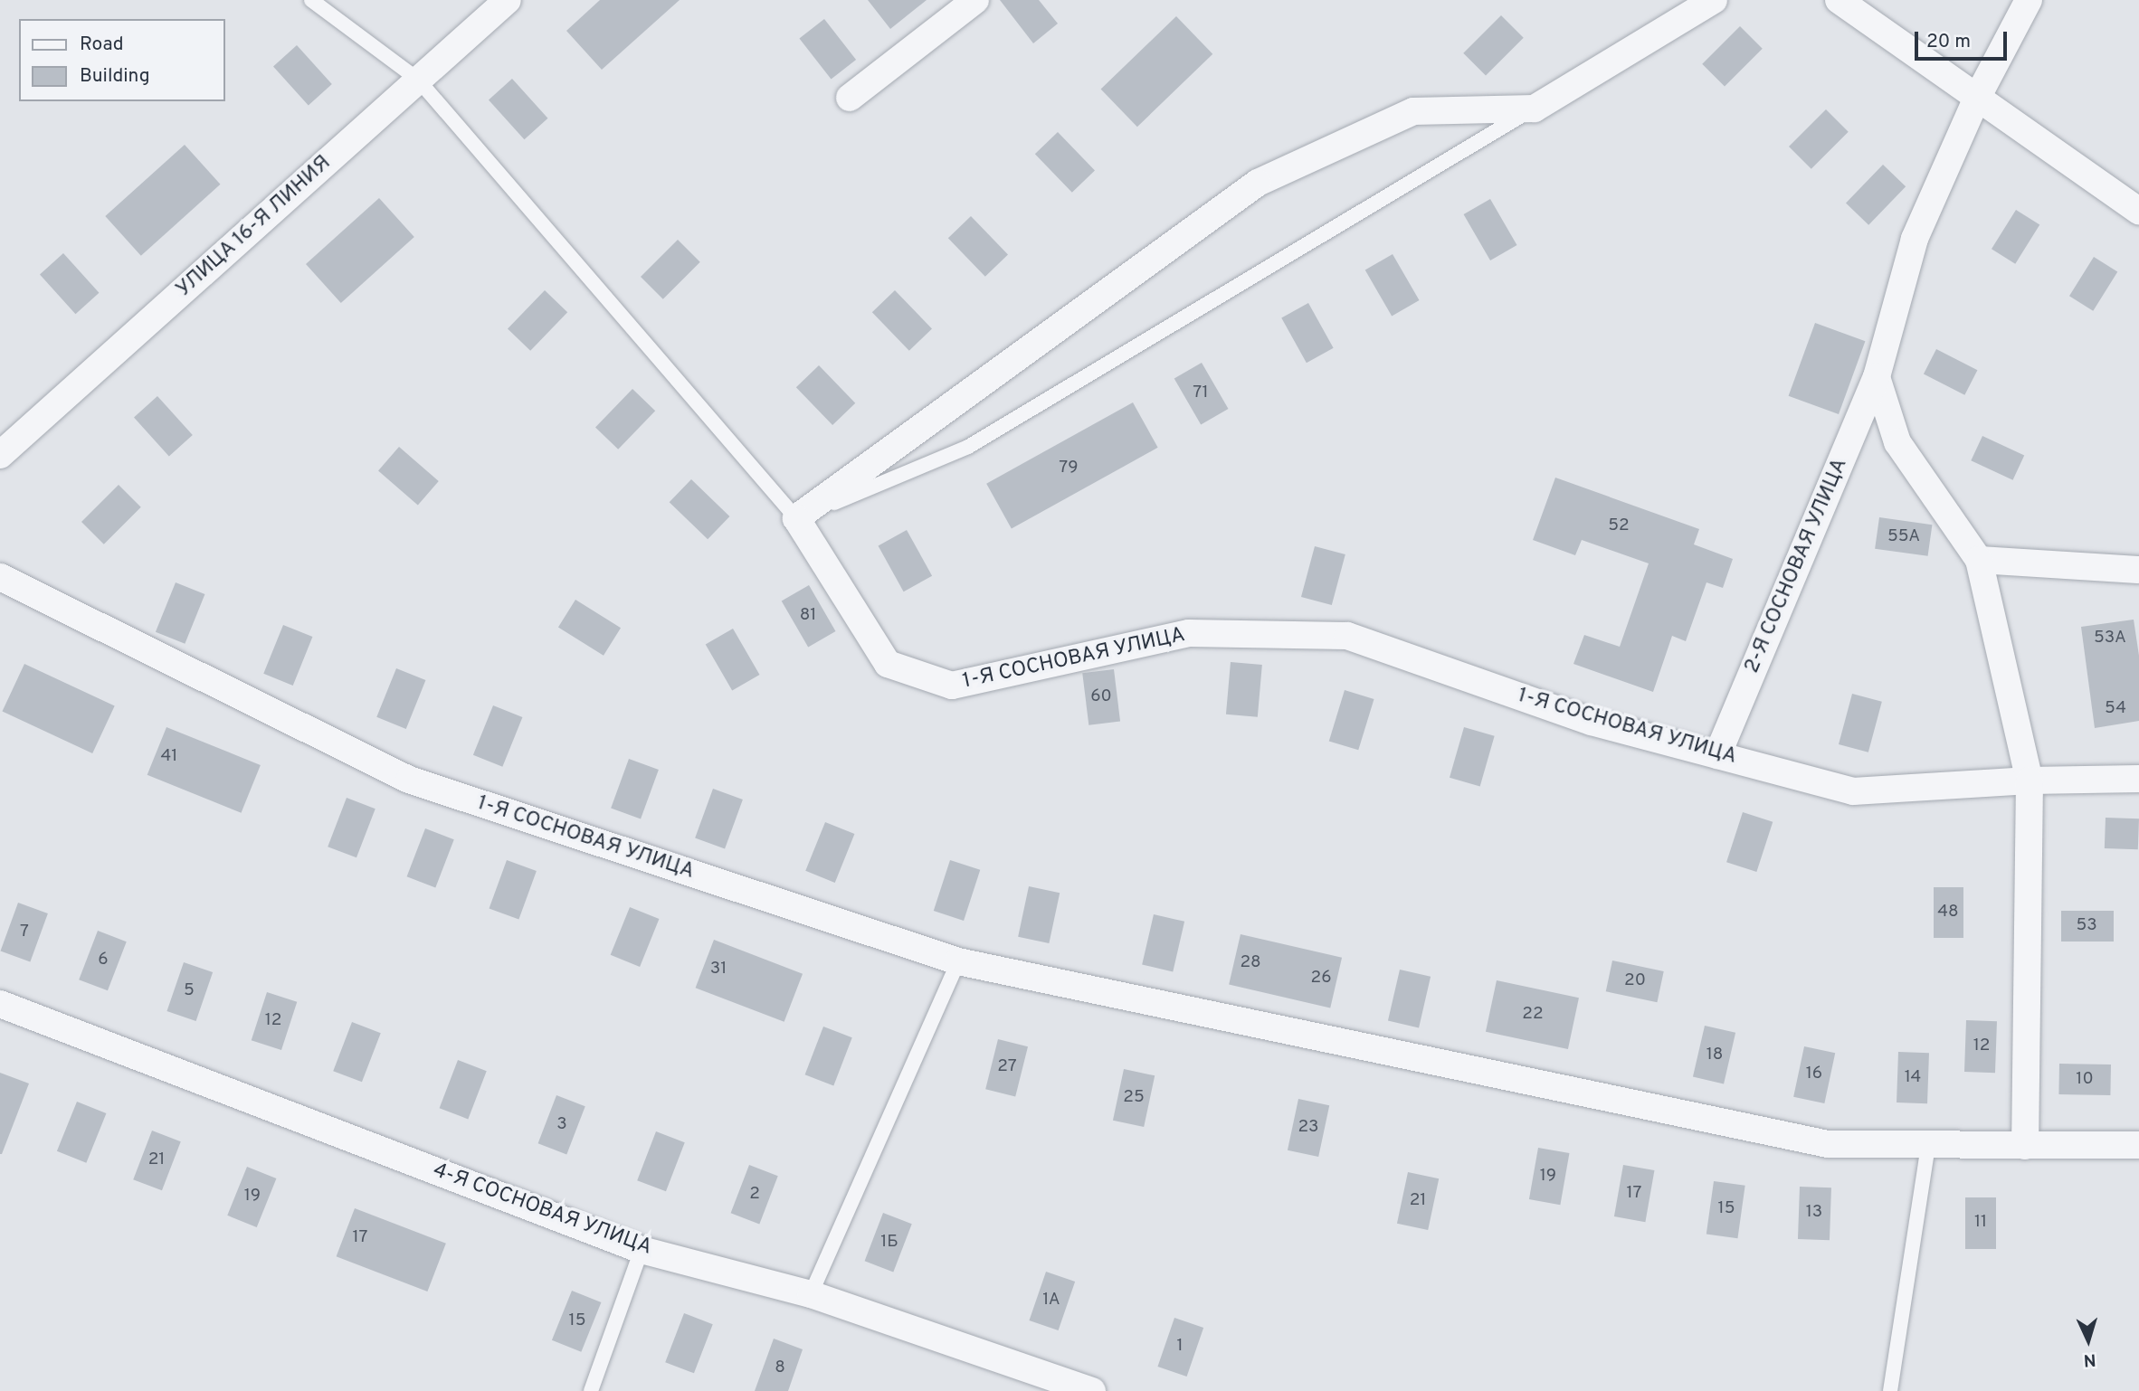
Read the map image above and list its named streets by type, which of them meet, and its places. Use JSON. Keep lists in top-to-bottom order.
{
  "streets": {
    "street": [
      "УЛИЦА 16-Я ЛИНИЯ",
      "2-Я СОСНОВАЯ УЛИЦА",
      "1-Я СОСНОВАЯ УЛИЦА",
      "4-Я СОСНОВАЯ УЛИЦА"
    ]
  },
  "crossings": [
    ["2-Я СОСНОВАЯ УЛИЦА", "1-Я СОСНОВАЯ УЛИЦА"]
  ],
  "house_numbers": [
    "71",
    "79",
    "52",
    "55А",
    "81",
    "53А",
    "60",
    "54",
    "41",
    "48",
    "53",
    "7",
    "6",
    "28",
    "31",
    "26",
    "20",
    "5",
    "22",
    "12",
    "12",
    "18",
    "27",
    "16",
    "14",
    "10",
    "25",
    "3",
    "23",
    "21",
    "19",
    "17",
    "2",
    "19",
    "21",
    "15",
    "13",
    "11",
    "17",
    "1Б",
    "1А",
    "15",
    "1",
    "8"
  ],
  "legend": ["Road", "Building"],
  "scale_bar": "20 m",
  "north": "bottom"
}
